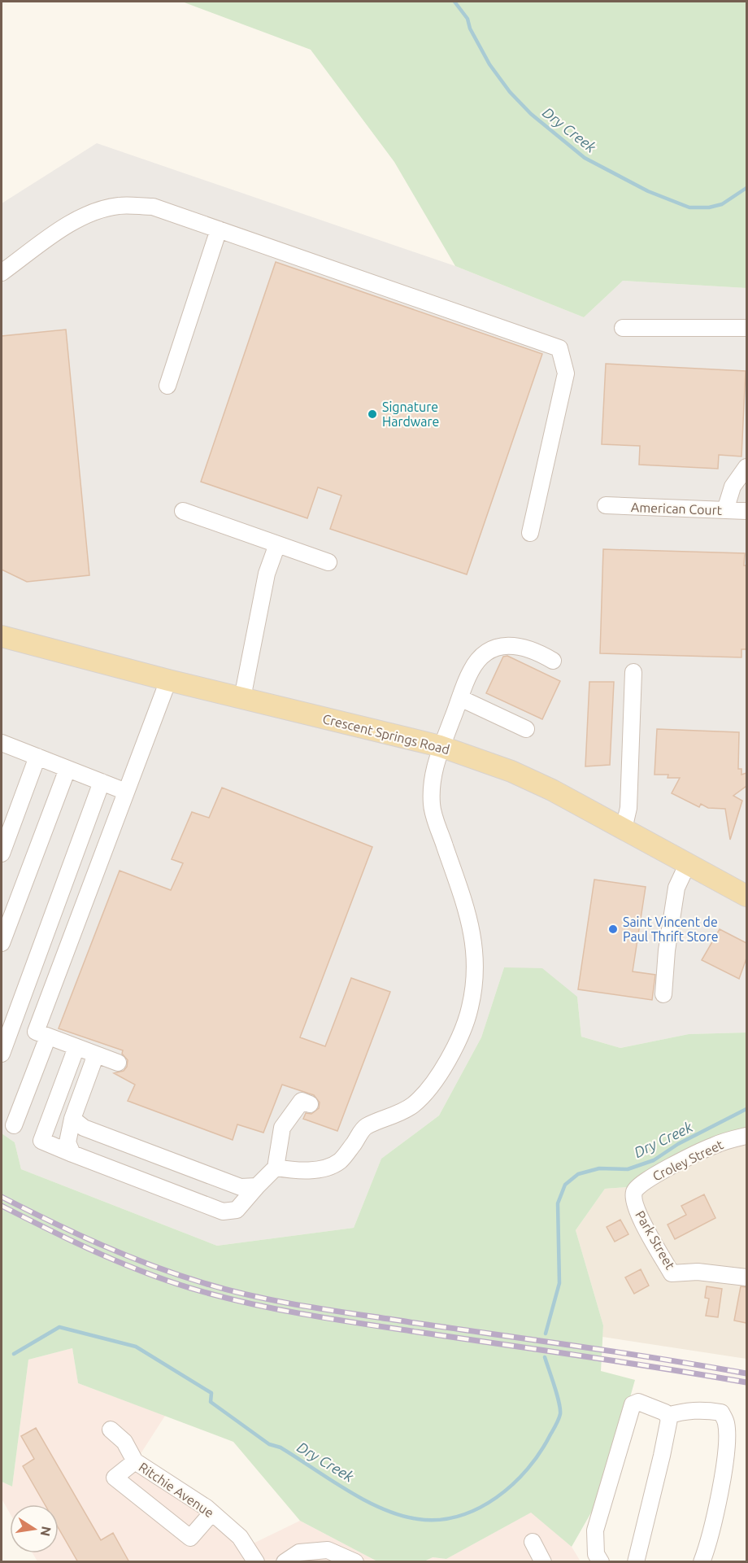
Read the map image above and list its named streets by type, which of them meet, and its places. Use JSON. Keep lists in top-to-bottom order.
{
  "streets": {
    "main road": ["Crescent Springs Road"],
    "street": [
      "American Court",
      "Croley Street",
      "Park Street",
      "Ritchie Avenue"
    ]
  },
  "crossings": [
    ["Croley Street", "Park Street"]
  ],
  "water": ["Dry Creek"],
  "places": ["Signature Hardware", "Saint Vincent de Paul Thrift Store"],
  "north": "right"
}
